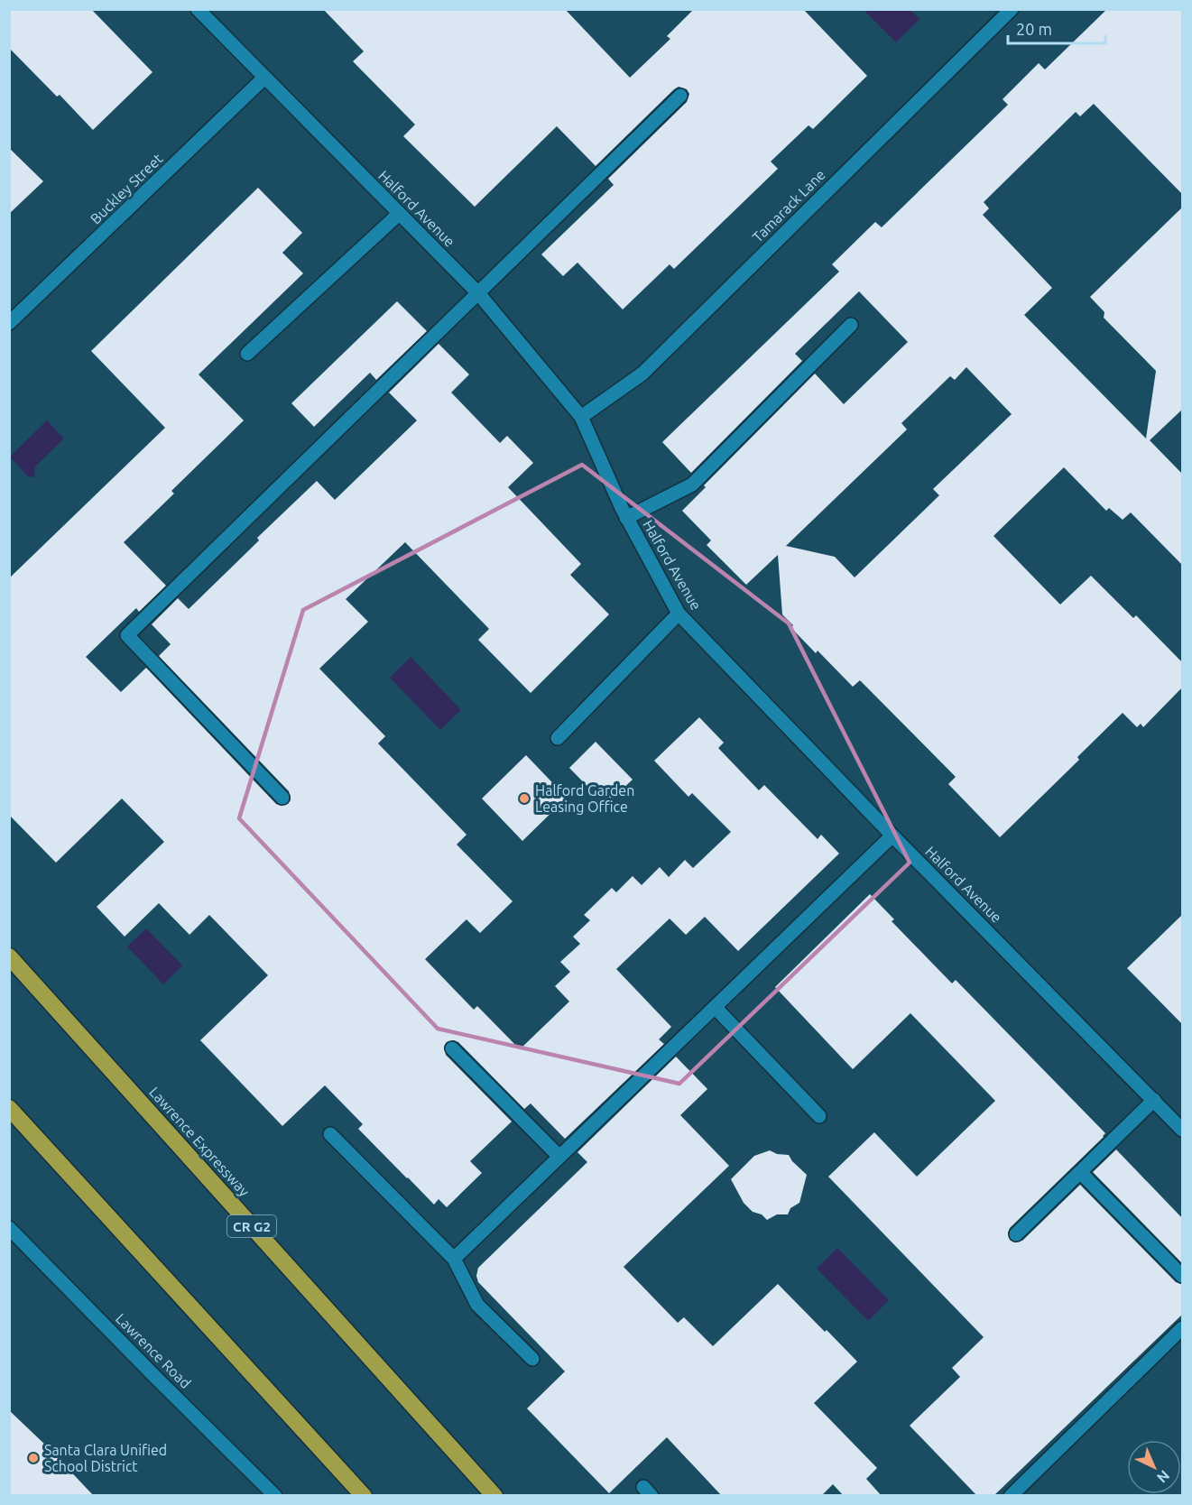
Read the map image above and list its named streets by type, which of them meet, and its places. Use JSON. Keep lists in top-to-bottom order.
{
  "streets": {
    "highway": ["Lawrence Expressway", "CR G2"],
    "street": [
      "Buckley Street",
      "Tamarack Lane",
      "Halford Avenue",
      "Lawrence Road"
    ]
  },
  "crossings": [
    ["Buckley Street", "Halford Avenue"],
    ["Tamarack Lane", "Halford Avenue"]
  ],
  "places": ["Halford Garden Leasing Office", "Santa Clara Unified School District"],
  "scale_bar": "20 m",
  "north": "bottom right"
}
